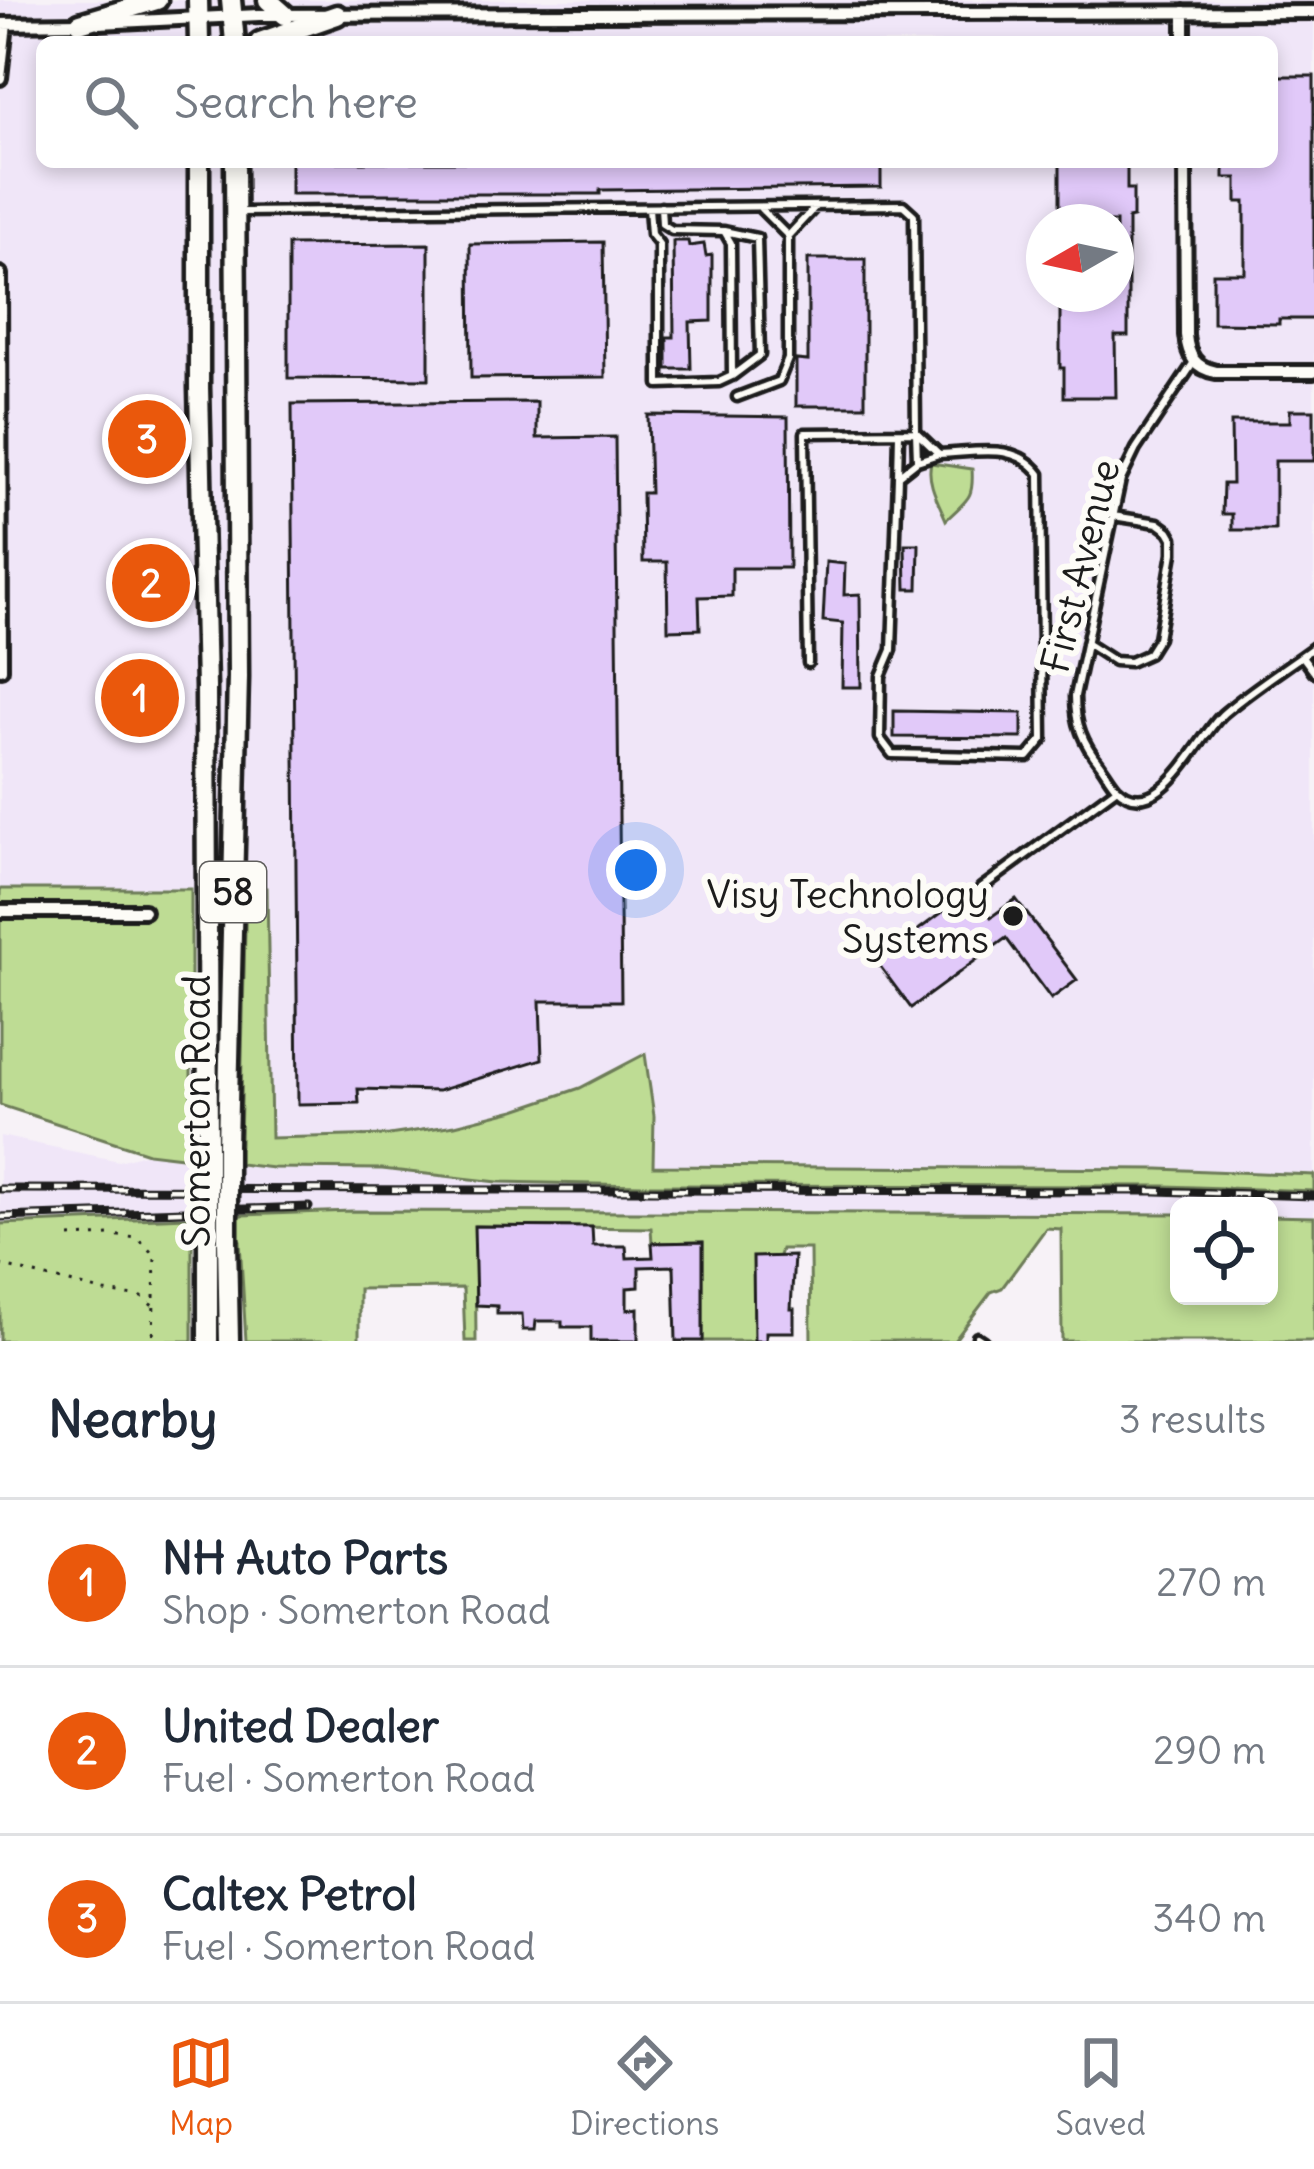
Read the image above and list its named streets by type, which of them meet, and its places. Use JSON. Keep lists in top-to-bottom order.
{
  "streets": {
    "main road": ["58", "Somerton Road"],
    "lane": ["First Avenue"]
  },
  "places": ["Visy Technology Systems"],
  "north": "left",
  "page": {
    "search": "Search here",
    "pins": ["3", "2", "1"],
    "heading": ["Nearby", "3 results"],
    "list": [
      {
        "mark": "1",
        "name": "NH Auto Parts",
        "note": "Shop · Somerton Road",
        "value": "270 m"
      },
      {
        "mark": "2",
        "name": "United Dealer",
        "note": "Fuel · Somerton Road",
        "value": "290 m"
      },
      {
        "mark": "3",
        "name": "Caltex Petrol",
        "note": "Fuel · Somerton Road",
        "value": "340 m"
      }
    ],
    "nav": ["Map", "Directions", "Saved"]
  }
}
